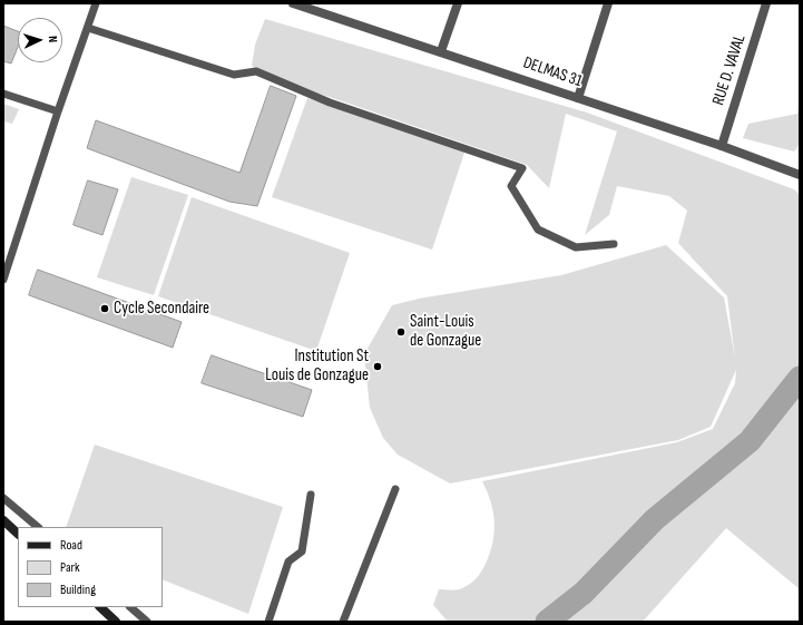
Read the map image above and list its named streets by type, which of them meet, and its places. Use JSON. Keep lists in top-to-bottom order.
{
  "streets": {
    "street": ["RUE D. VAVAL", "DELMAS 31"]
  },
  "crossings": [
    ["RUE D. VAVAL", "DELMAS 31"]
  ],
  "places": ["Cycle Secondaire", "Saint-Louis de Gonzague", "Institution St Louis de Gonzague"],
  "legend": ["Road", "Park", "Building"],
  "north": "right"
}
